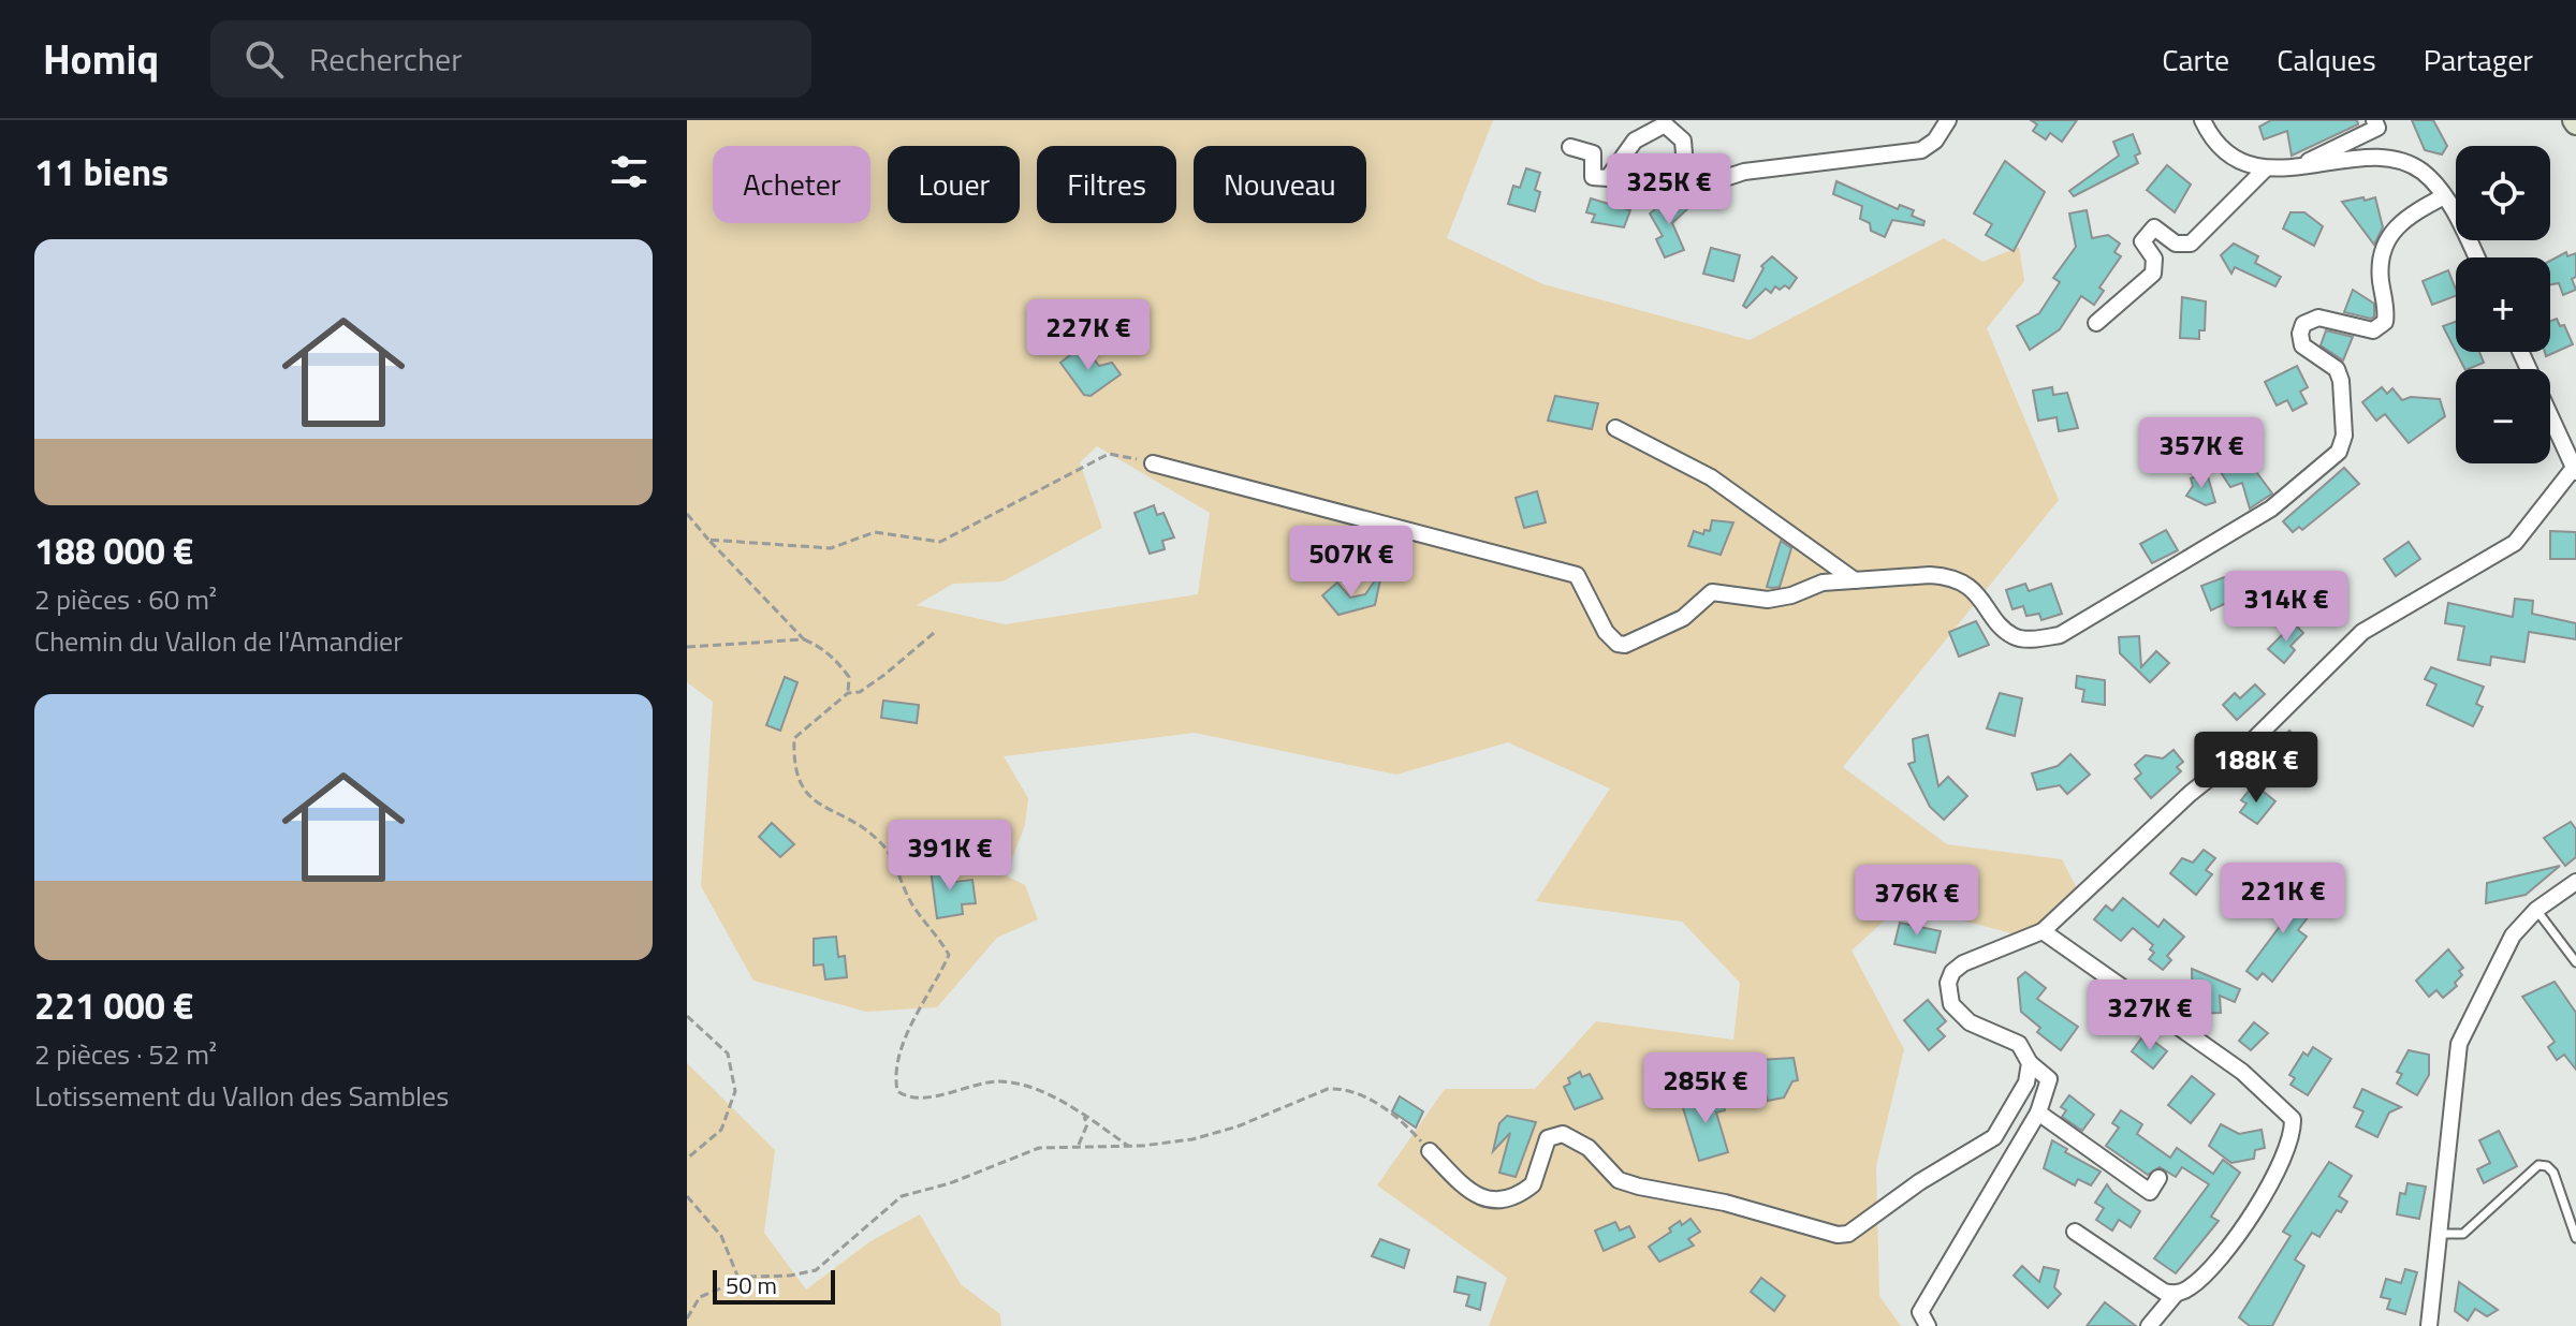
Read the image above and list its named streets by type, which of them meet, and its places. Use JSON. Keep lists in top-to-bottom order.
{
  "scale_bar": "50 m",
  "page": {
    "header": "Homiq",
    "search": "Rechercher",
    "nav": ["Carte", "Calques", "Partager"],
    "heading": "11 biens",
    "map_buttons": ["+", "−"],
    "chip": [
      "Acheter",
      "Louer",
      "Filtres",
      "Nouveau"
    ],
    "price": [
      "325K €",
      "227K €",
      "357K €",
      "507K €",
      "314K €",
      "188K €",
      "391K €",
      "221K €",
      "376K €",
      "327K €",
      "285K €"
    ],
    "list": [
      {
        "name": "188 000 €",
        "note": "2 pièces · 60 m² · Chemin du Vallon de l'Amandier"
      },
      {
        "name": "221 000 €",
        "note": "2 pièces · 52 m² · Lotissement du Vallon des Sambles"
      }
    ],
    "scale": "50 m"
  }
}
